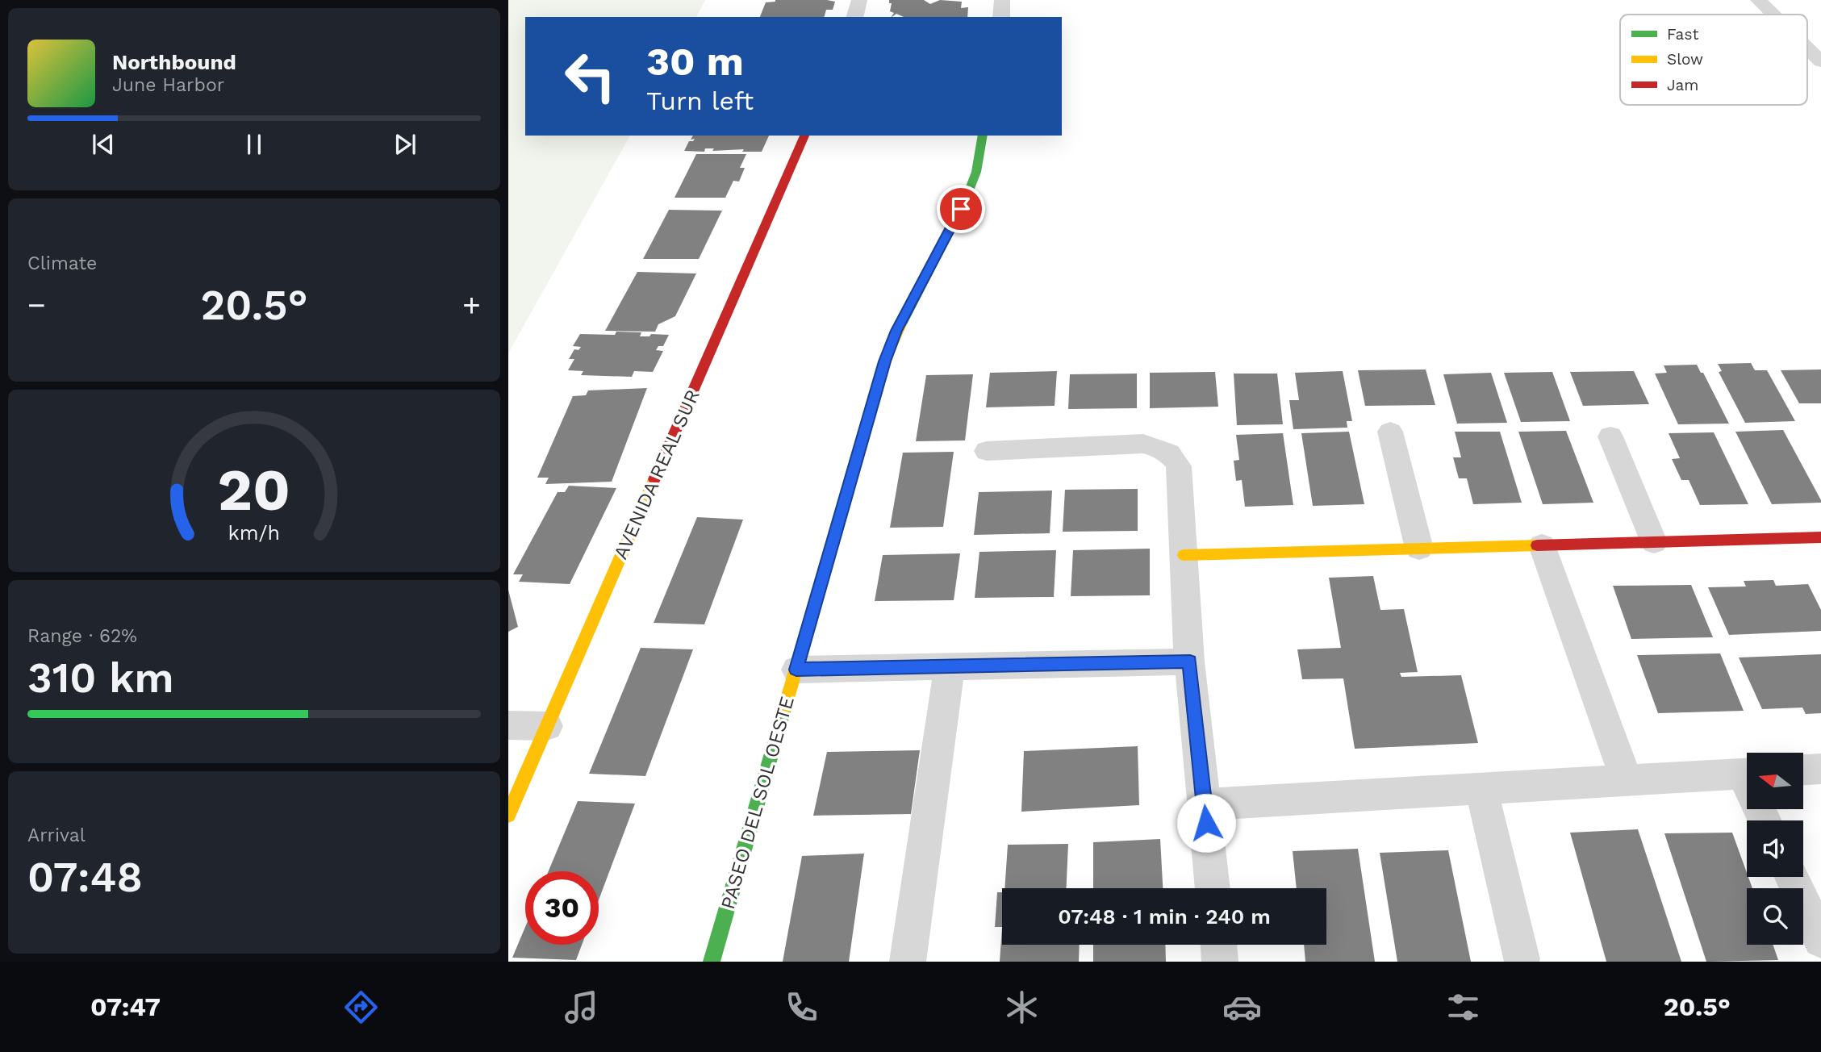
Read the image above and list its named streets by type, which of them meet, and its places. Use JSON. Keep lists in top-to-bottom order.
{
  "streets": {
    "street": ["AVENIDA REAL SUR", "PASEO DEL SOL OESTE"]
  },
  "legend": ["Fast", "Slow", "Jam"],
  "north": "left",
  "page": {
    "turn": ["30 m", "Turn left"],
    "song": ["Northbound", "June Harbor"],
    "tile": [
      "Climate",
      ["Range · 62%", "310 km"],
      ["Arrival", "07:48"]
    ],
    "heat": ["−", "20.5°", "+"],
    "limit": "30",
    "trip": "07:48 · 1 min · 240 m",
    "tabs": ["07:47", "20.5°"],
    "gauge": ["20", "km/h"]
  }
}
